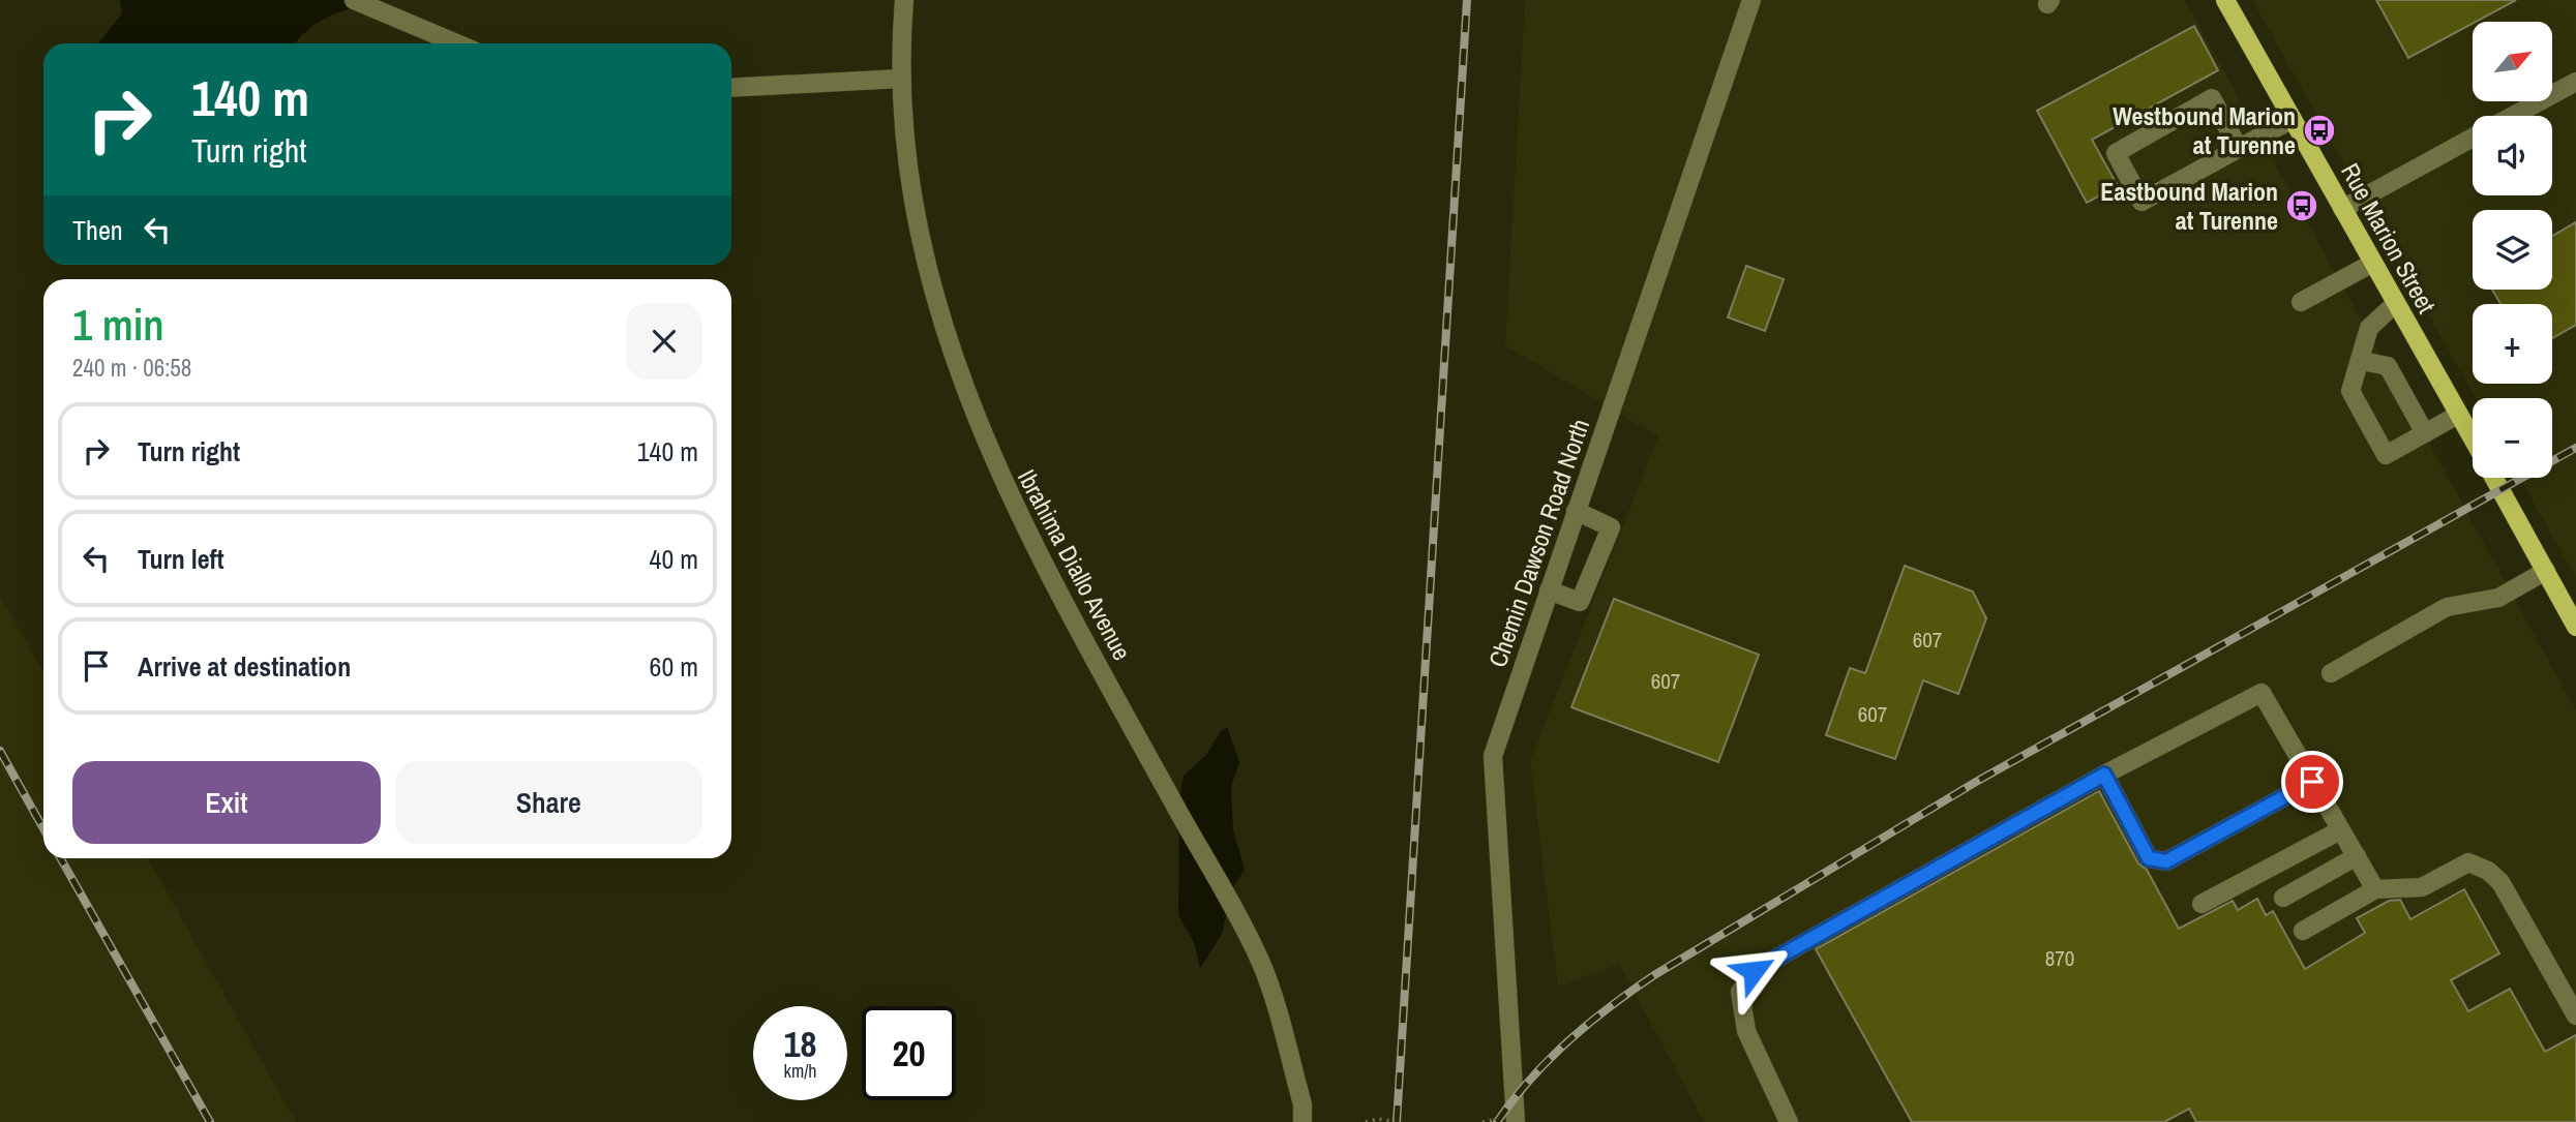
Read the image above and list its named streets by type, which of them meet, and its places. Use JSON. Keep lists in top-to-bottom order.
{
  "streets": {
    "main road": ["Rue Marion Street"],
    "street": ["Chemin Dawson Road North", "Ibrahima Diallo Avenue"]
  },
  "places": {
    "bus stop": ["Westbound Marion at Turenne", "Eastbound Marion at Turenne"]
  },
  "house_numbers": [
    "607",
    "607",
    "607",
    "870"
  ],
  "north": "top right",
  "page": {
    "map_buttons": ["+", "−"],
    "turn": ["140 m", "Turn right"],
    "then": "Then",
    "heading": ["1 min", "240 m · 06:58"],
    "list": [
      {
        "name": "Turn right",
        "value": "140 m"
      },
      {
        "name": "Turn left",
        "value": "40 m"
      },
      {
        "name": "Arrive at destination",
        "value": "60 m"
      }
    ],
    "buttons": ["Exit", "Share"],
    "speed": "18 km/h",
    "limit": "20"
  }
}
